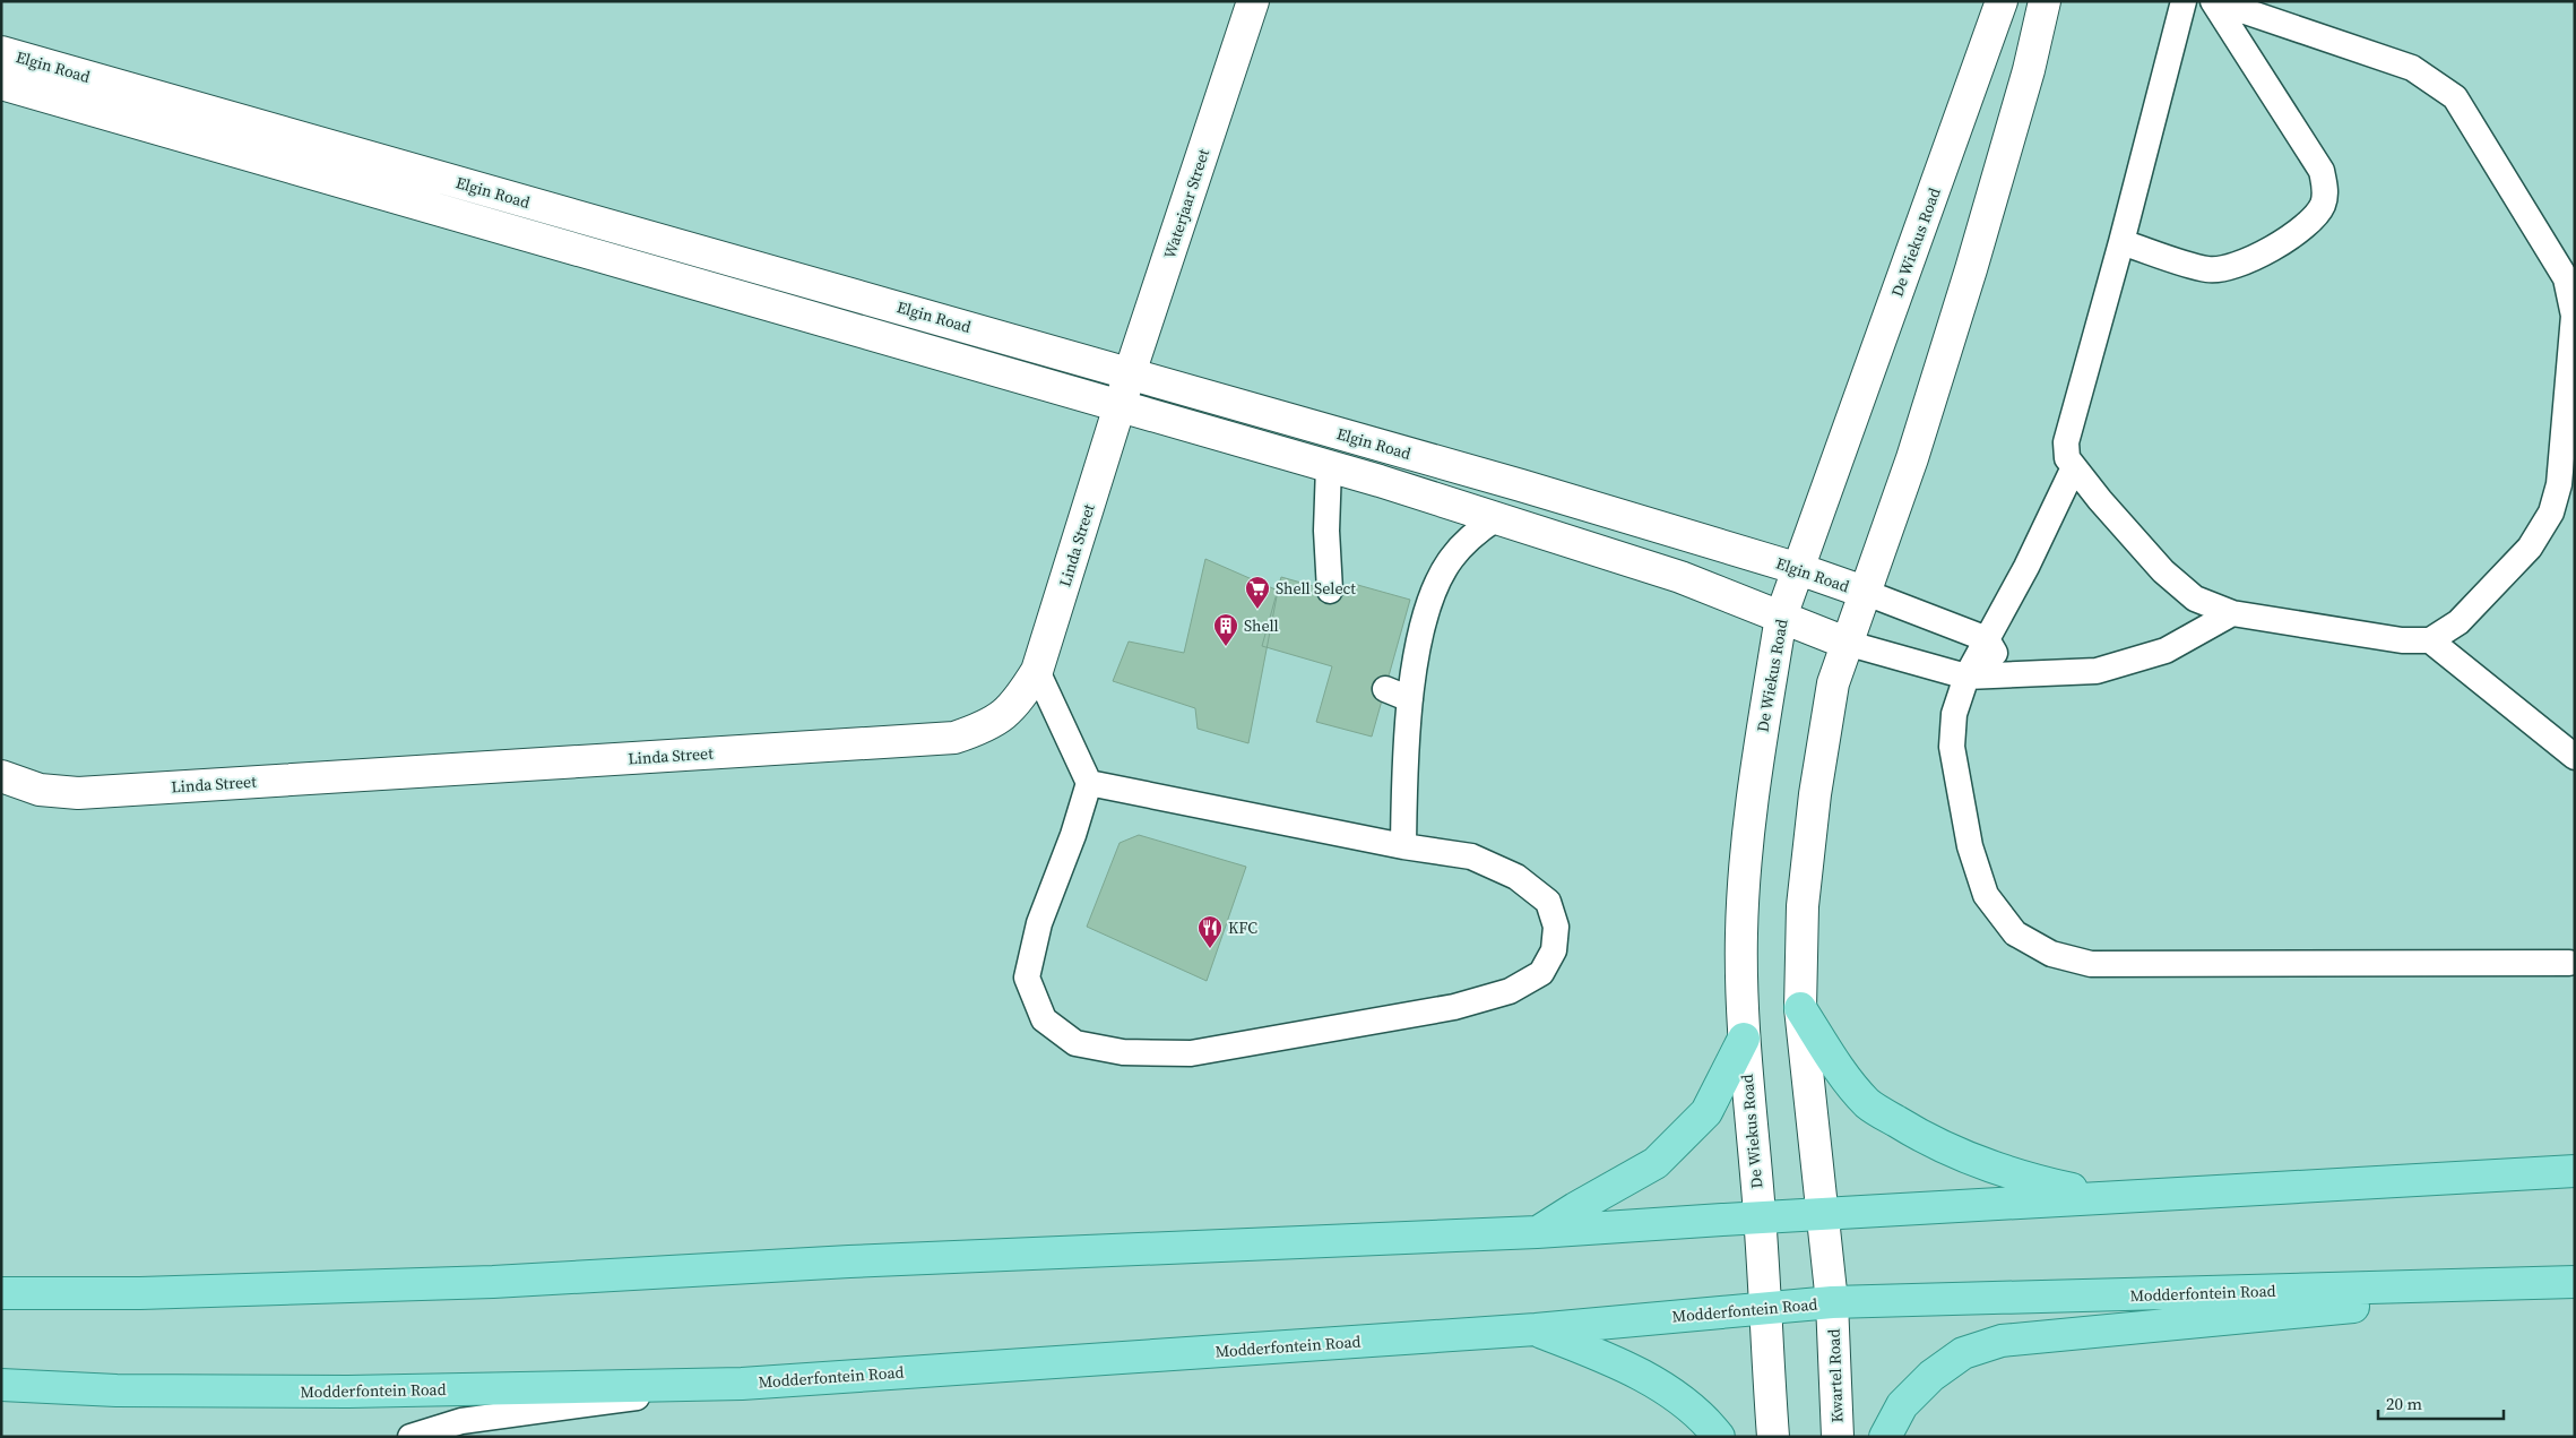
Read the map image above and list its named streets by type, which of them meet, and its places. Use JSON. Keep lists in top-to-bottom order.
{
  "streets": {
    "main road": ["Modderfontein Road"],
    "street": [
      "Elgin Road",
      "Waterjaar Street",
      "De Wiekus Road",
      "Linda Street",
      "Kwartel Road"
    ]
  },
  "crossings": [
    ["Elgin Road", "Waterjaar Street"],
    ["Elgin Road", "De Wiekus Road"],
    ["Elgin Road", "Linda Street"],
    ["Waterjaar Street", "Linda Street"],
    ["Modderfontein Road", "Kwartel Road"]
  ],
  "places": {
    "supermarket": ["Shell Select"],
    "building": ["Shell"],
    "restaurant": ["KFC"]
  },
  "scale_bar": "20 m"
}
